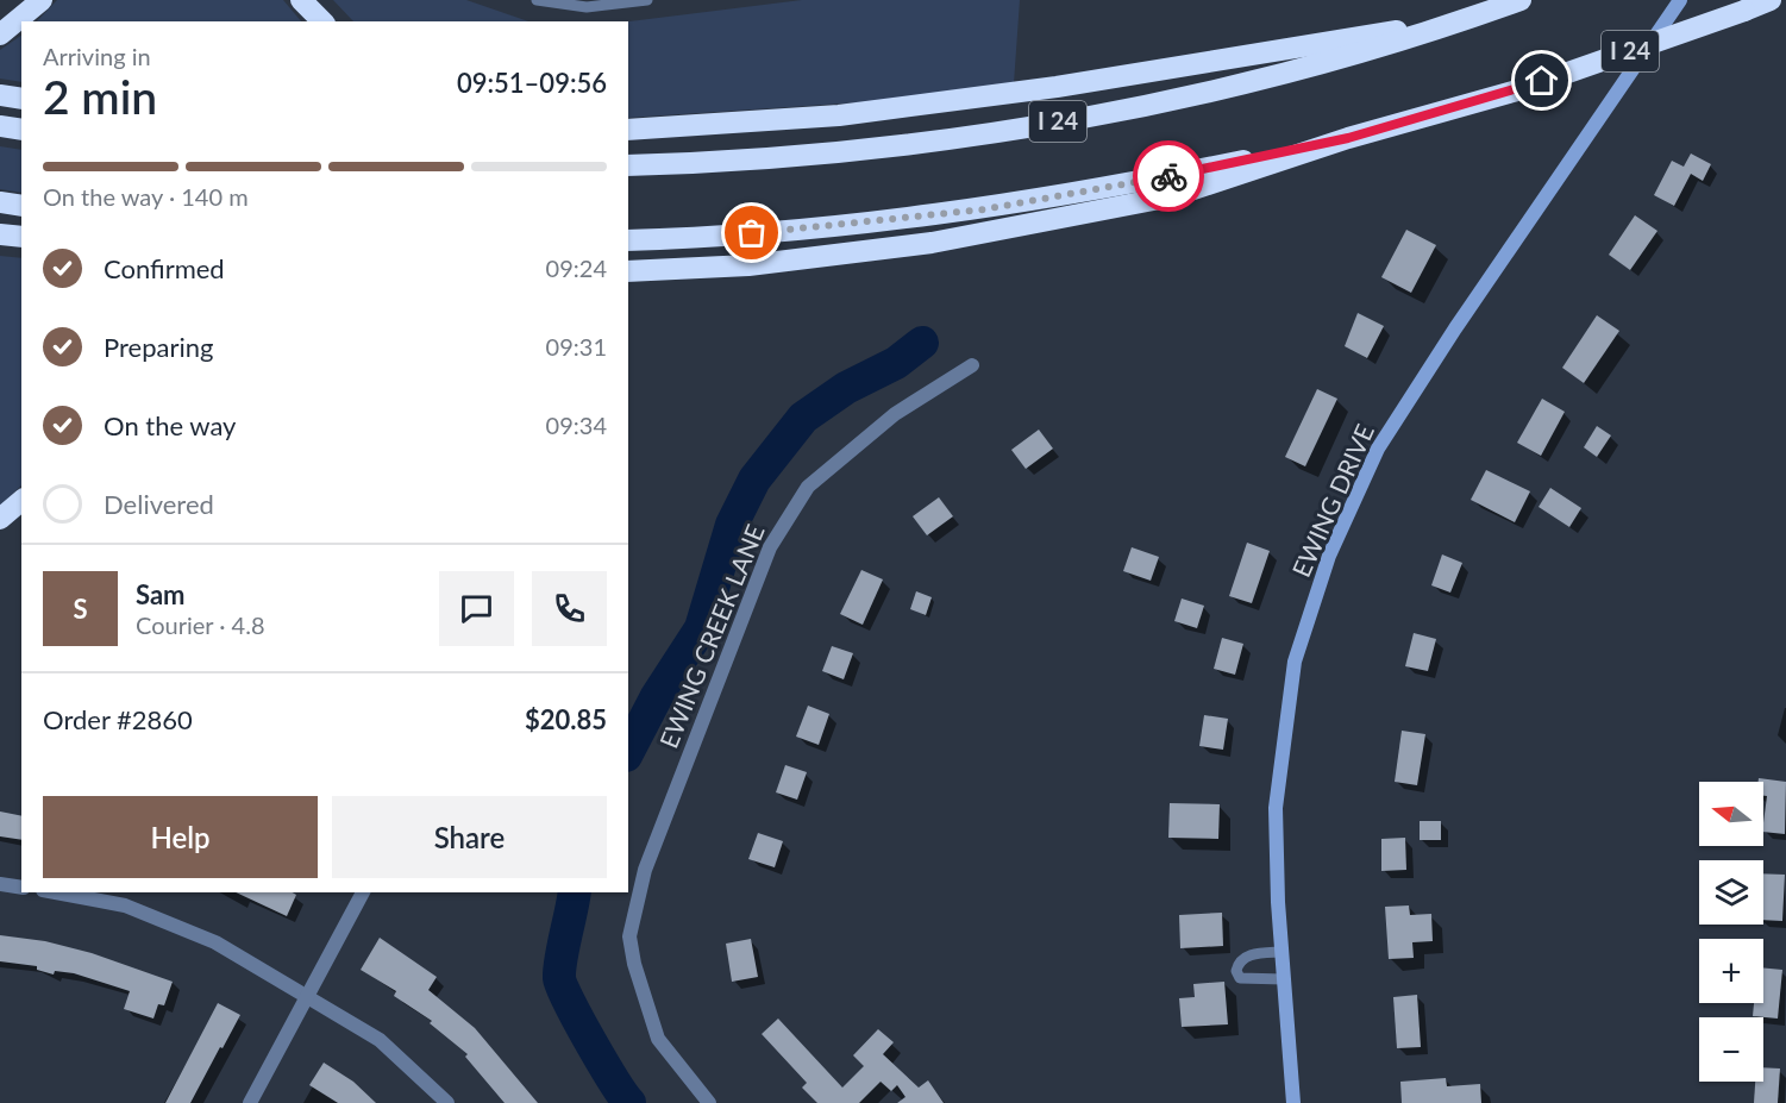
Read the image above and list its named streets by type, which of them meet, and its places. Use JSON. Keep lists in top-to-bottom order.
{
  "streets": {
    "highway": ["I 24"],
    "street": ["EWING DRIVE", "EWING CREEK LANE"]
  },
  "north": "left",
  "page": {
    "heading": ["2 min", "Arriving in", "09:51–09:56"],
    "panel": [
      "Sam",
      "Courier · 4.8",
      "Order #2860",
      "$20.85"
    ],
    "bar": "On the way · 140 m",
    "list": [
      ["Confirmed", "09:24"],
      ["Preparing", "09:31"],
      ["On the way", "09:34"],
      "Delivered"
    ],
    "round": "S",
    "map_buttons": ["+", "−"],
    "buttons": ["Help", "Share"]
  }
}
